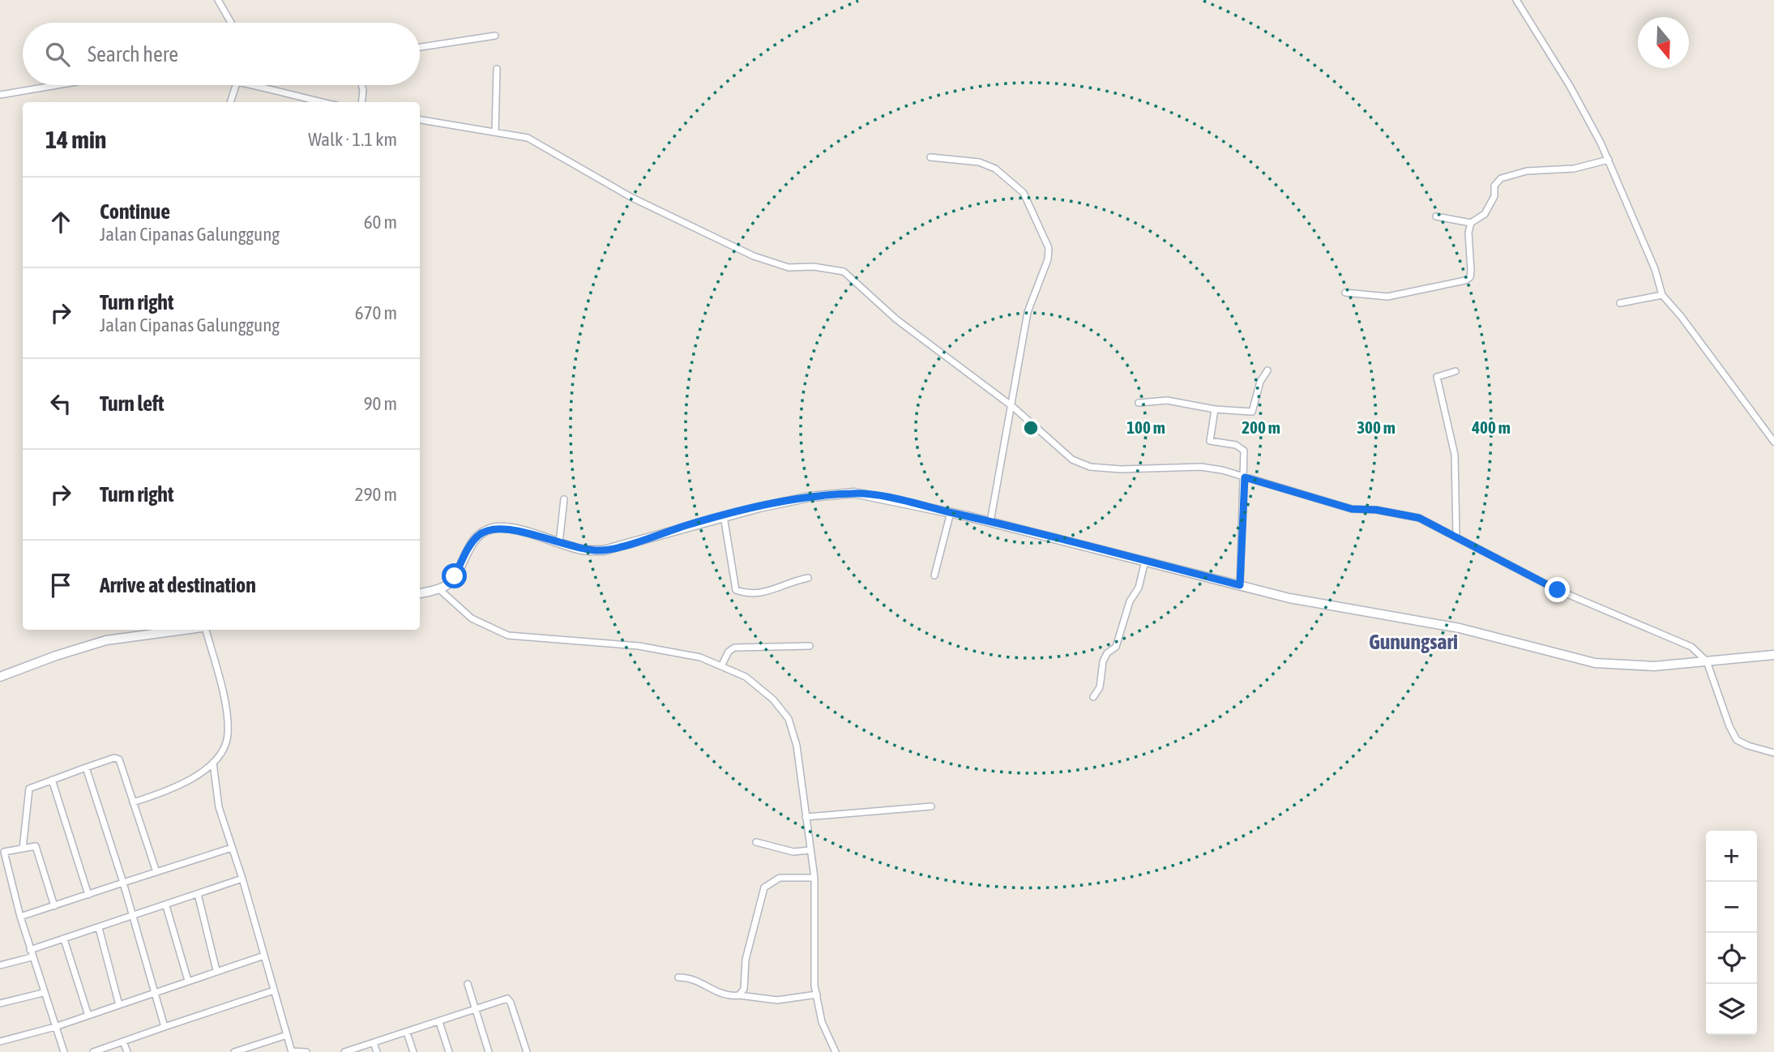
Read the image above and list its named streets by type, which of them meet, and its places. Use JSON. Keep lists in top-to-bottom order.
{
  "districts": ["Gunungsari"],
  "north": "bottom",
  "page": {
    "search": "Search here",
    "heading": ["14 min", "Walk · 1.1 km"],
    "list": [
      ["Continue", "Jalan Cipanas Galunggung", "60 m"],
      ["Turn right", "Jalan Cipanas Galunggung", "670 m"],
      ["Turn left", "90 m"],
      ["Turn right", "290 m"],
      "Arrive at destination"
    ],
    "map_buttons": ["+", "−"]
  },
  "rings": [
    "100 m",
    "200 m",
    "300 m",
    "400 m"
  ]
}
